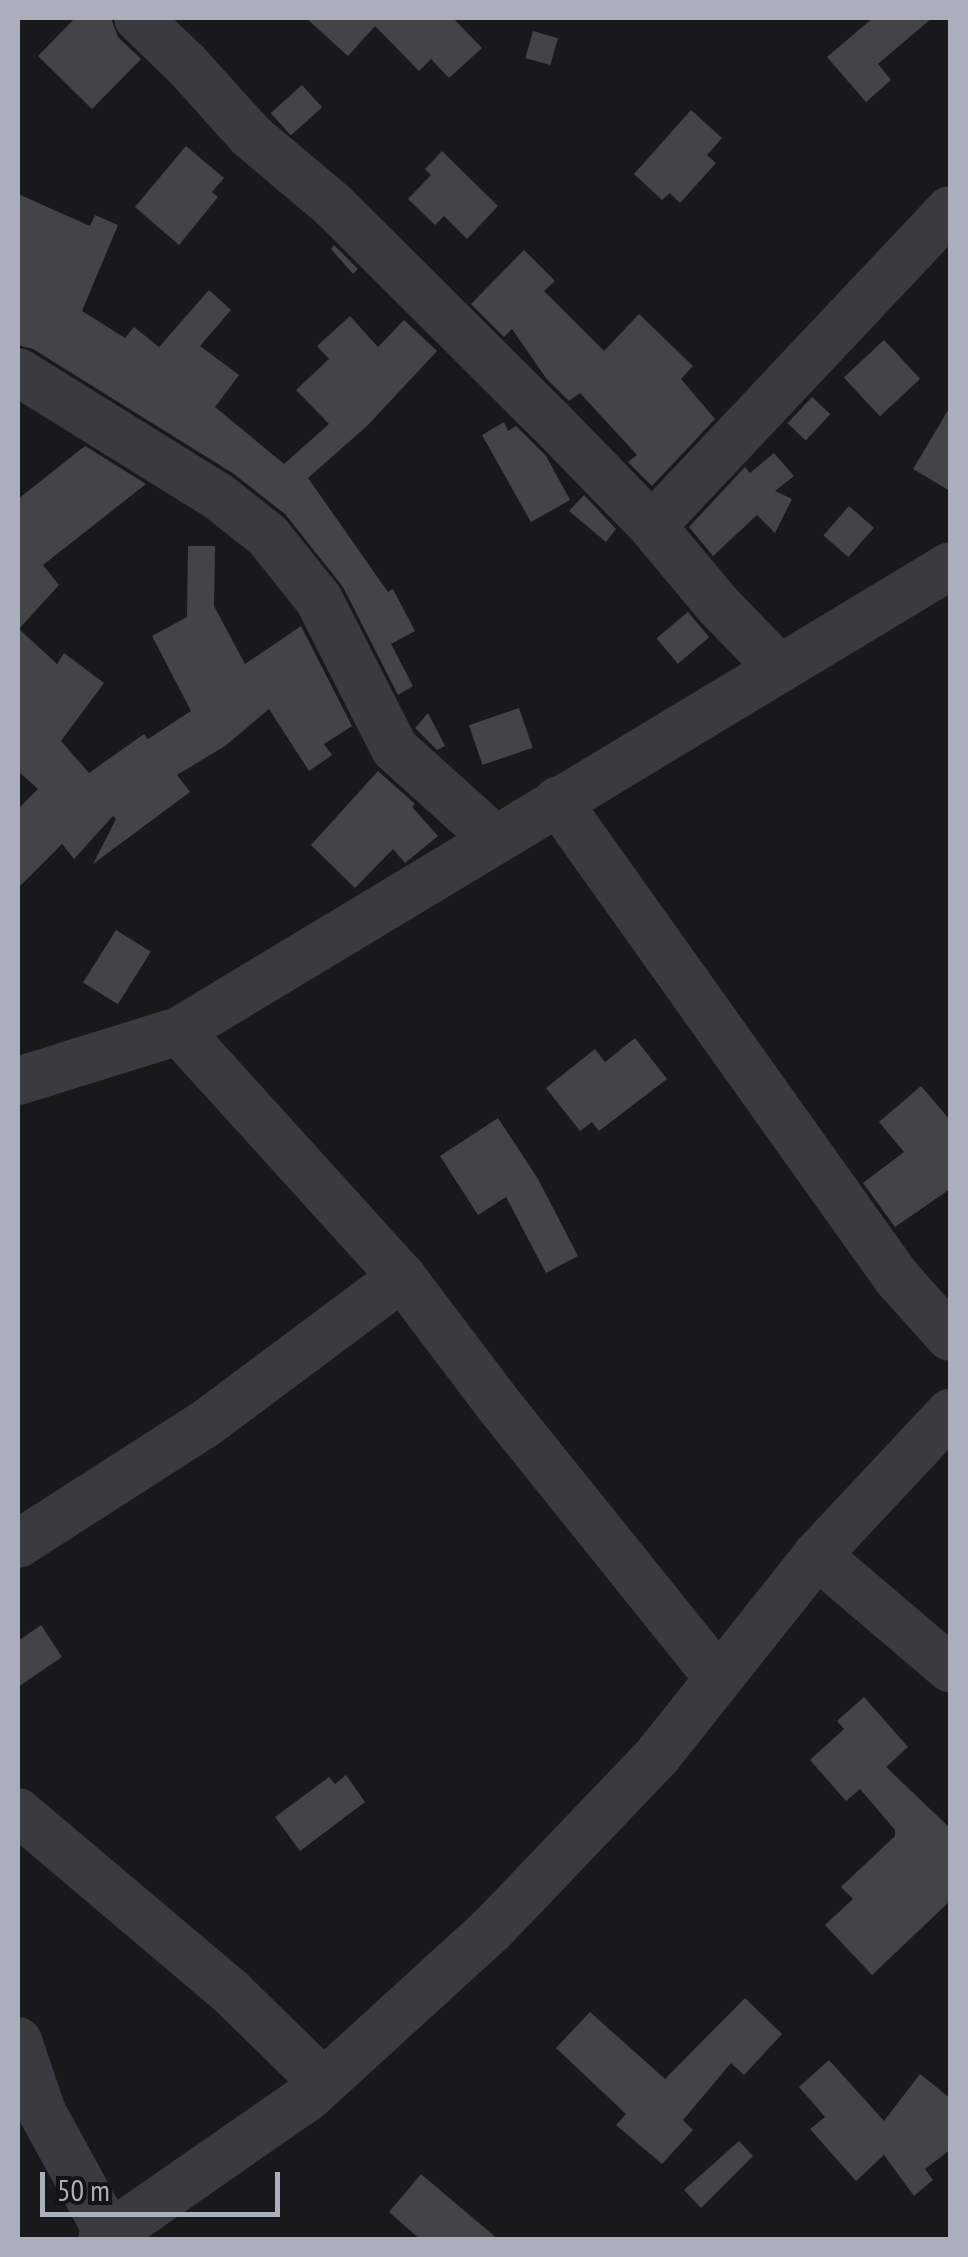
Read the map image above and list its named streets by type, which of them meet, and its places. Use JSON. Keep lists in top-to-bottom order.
{
  "scale_bar": "50 m"
}
